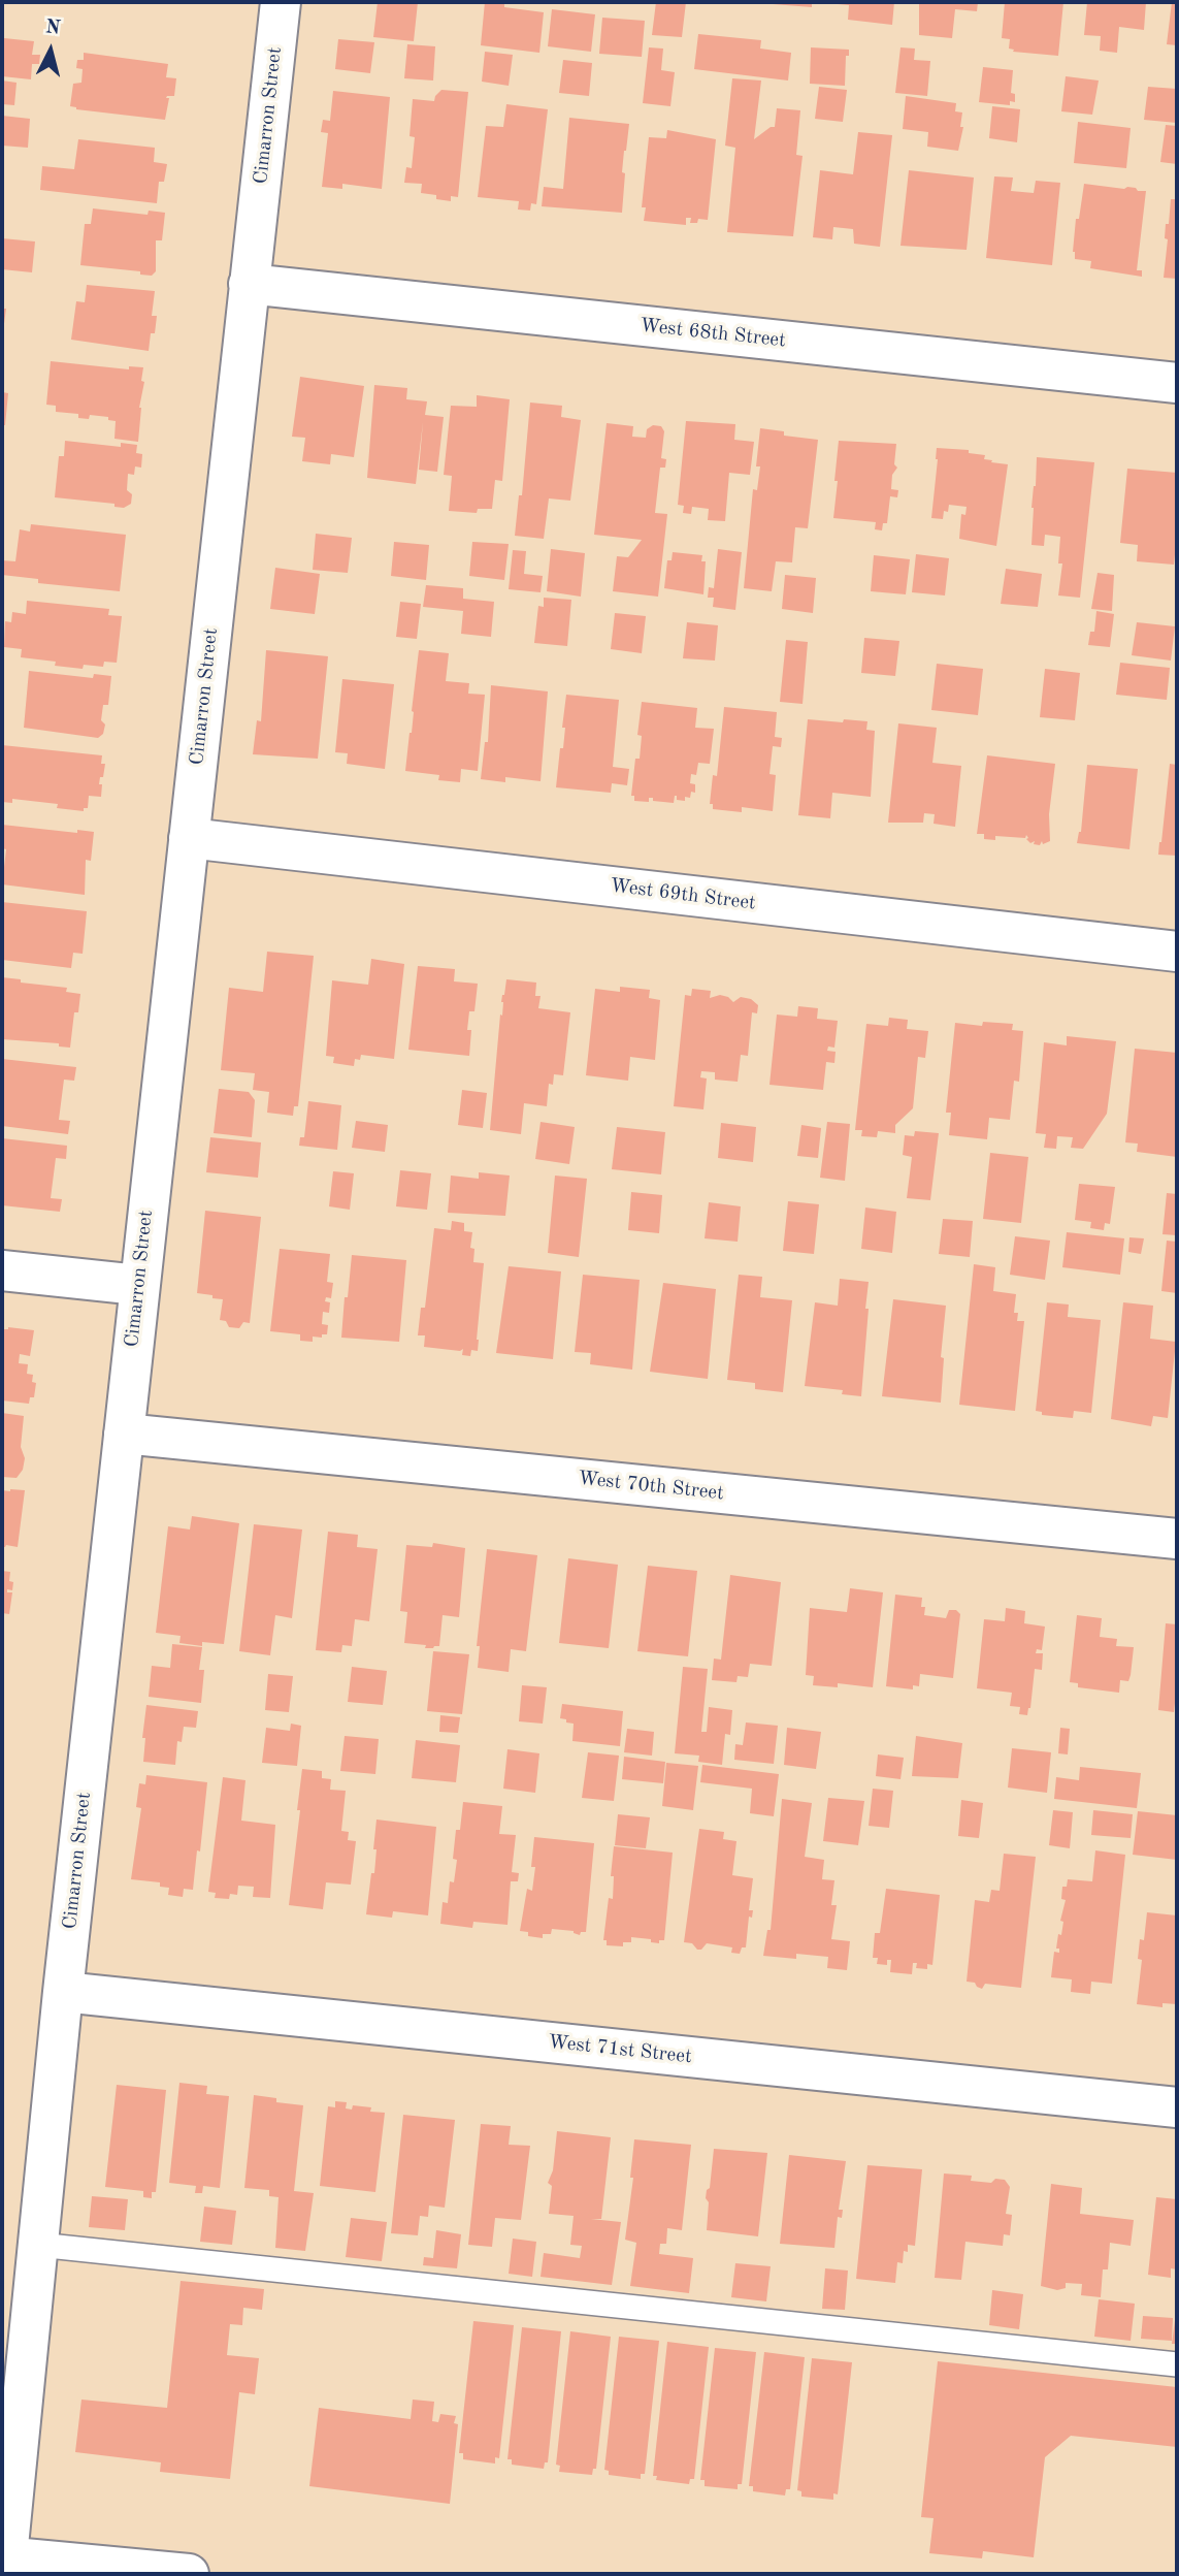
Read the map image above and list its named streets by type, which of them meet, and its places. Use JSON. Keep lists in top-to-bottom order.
{
  "streets": {
    "street": [
      "Cimarron Street",
      "West 68th Street",
      "West 69th Street",
      "West 70th Street",
      "West 71st Street"
    ]
  },
  "crossings": [
    ["Cimarron Street", "West 68th Street"],
    ["Cimarron Street", "West 69th Street"],
    ["Cimarron Street", "West 70th Street"],
    ["Cimarron Street", "West 71st Street"]
  ],
  "north": "top"
}
